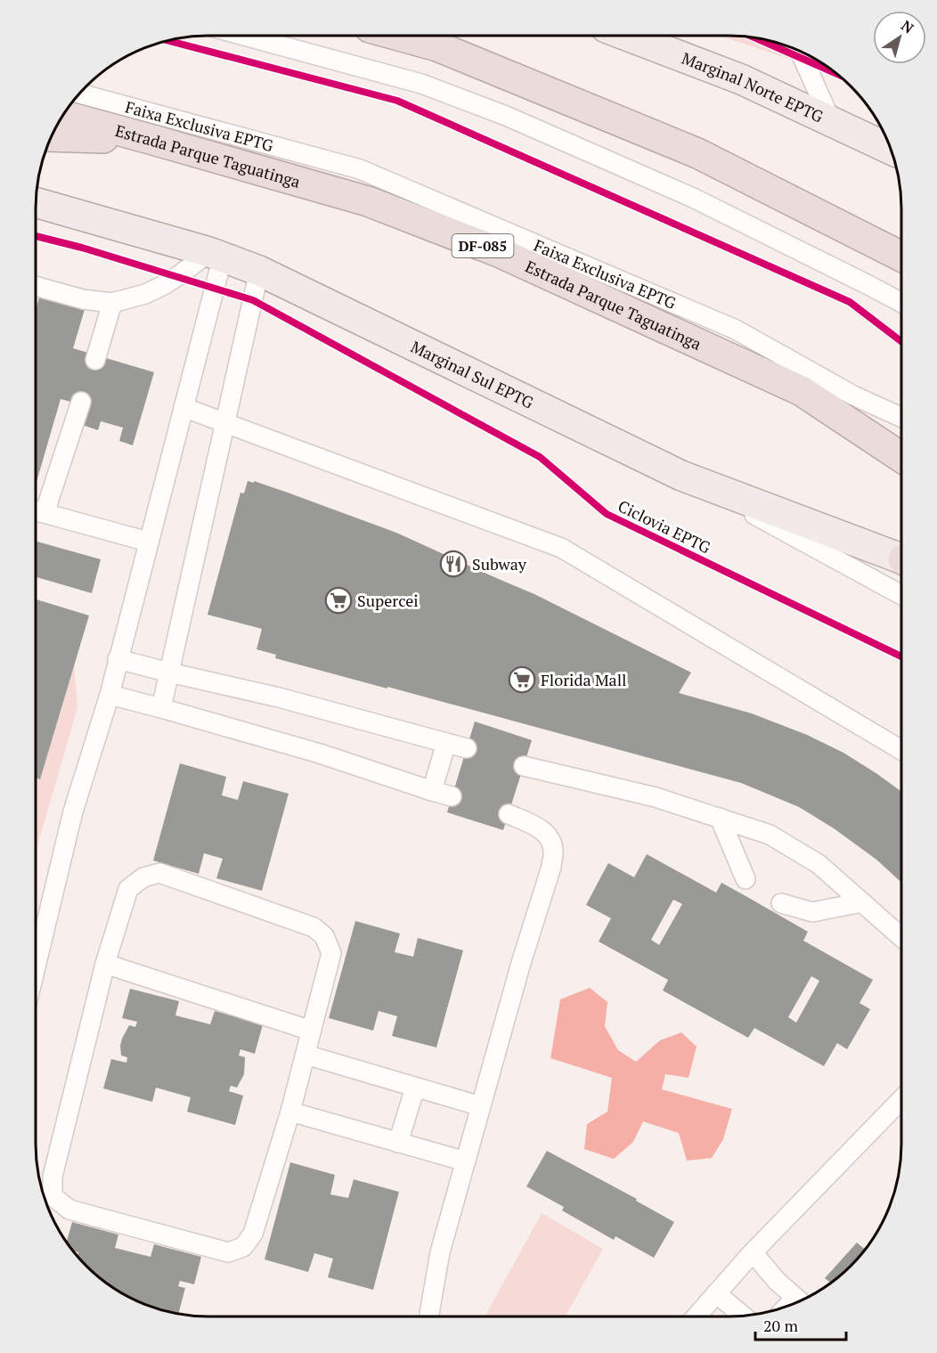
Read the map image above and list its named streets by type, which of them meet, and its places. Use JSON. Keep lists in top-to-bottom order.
{
  "streets": {
    "highway": ["Estrada Parque Taguatinga", "DF-085"],
    "main road": ["Marginal Norte EPTG", "Marginal Sul EPTG"],
    "lane": ["Faixa Exclusiva EPTG"],
    "cycle path": ["Ciclovia EPTG"]
  },
  "places": {
    "restaurant": ["Subway"],
    "supermarket": ["Supercei", "Florida Mall"]
  },
  "scale_bar": "20 m",
  "north": "top right"
}
